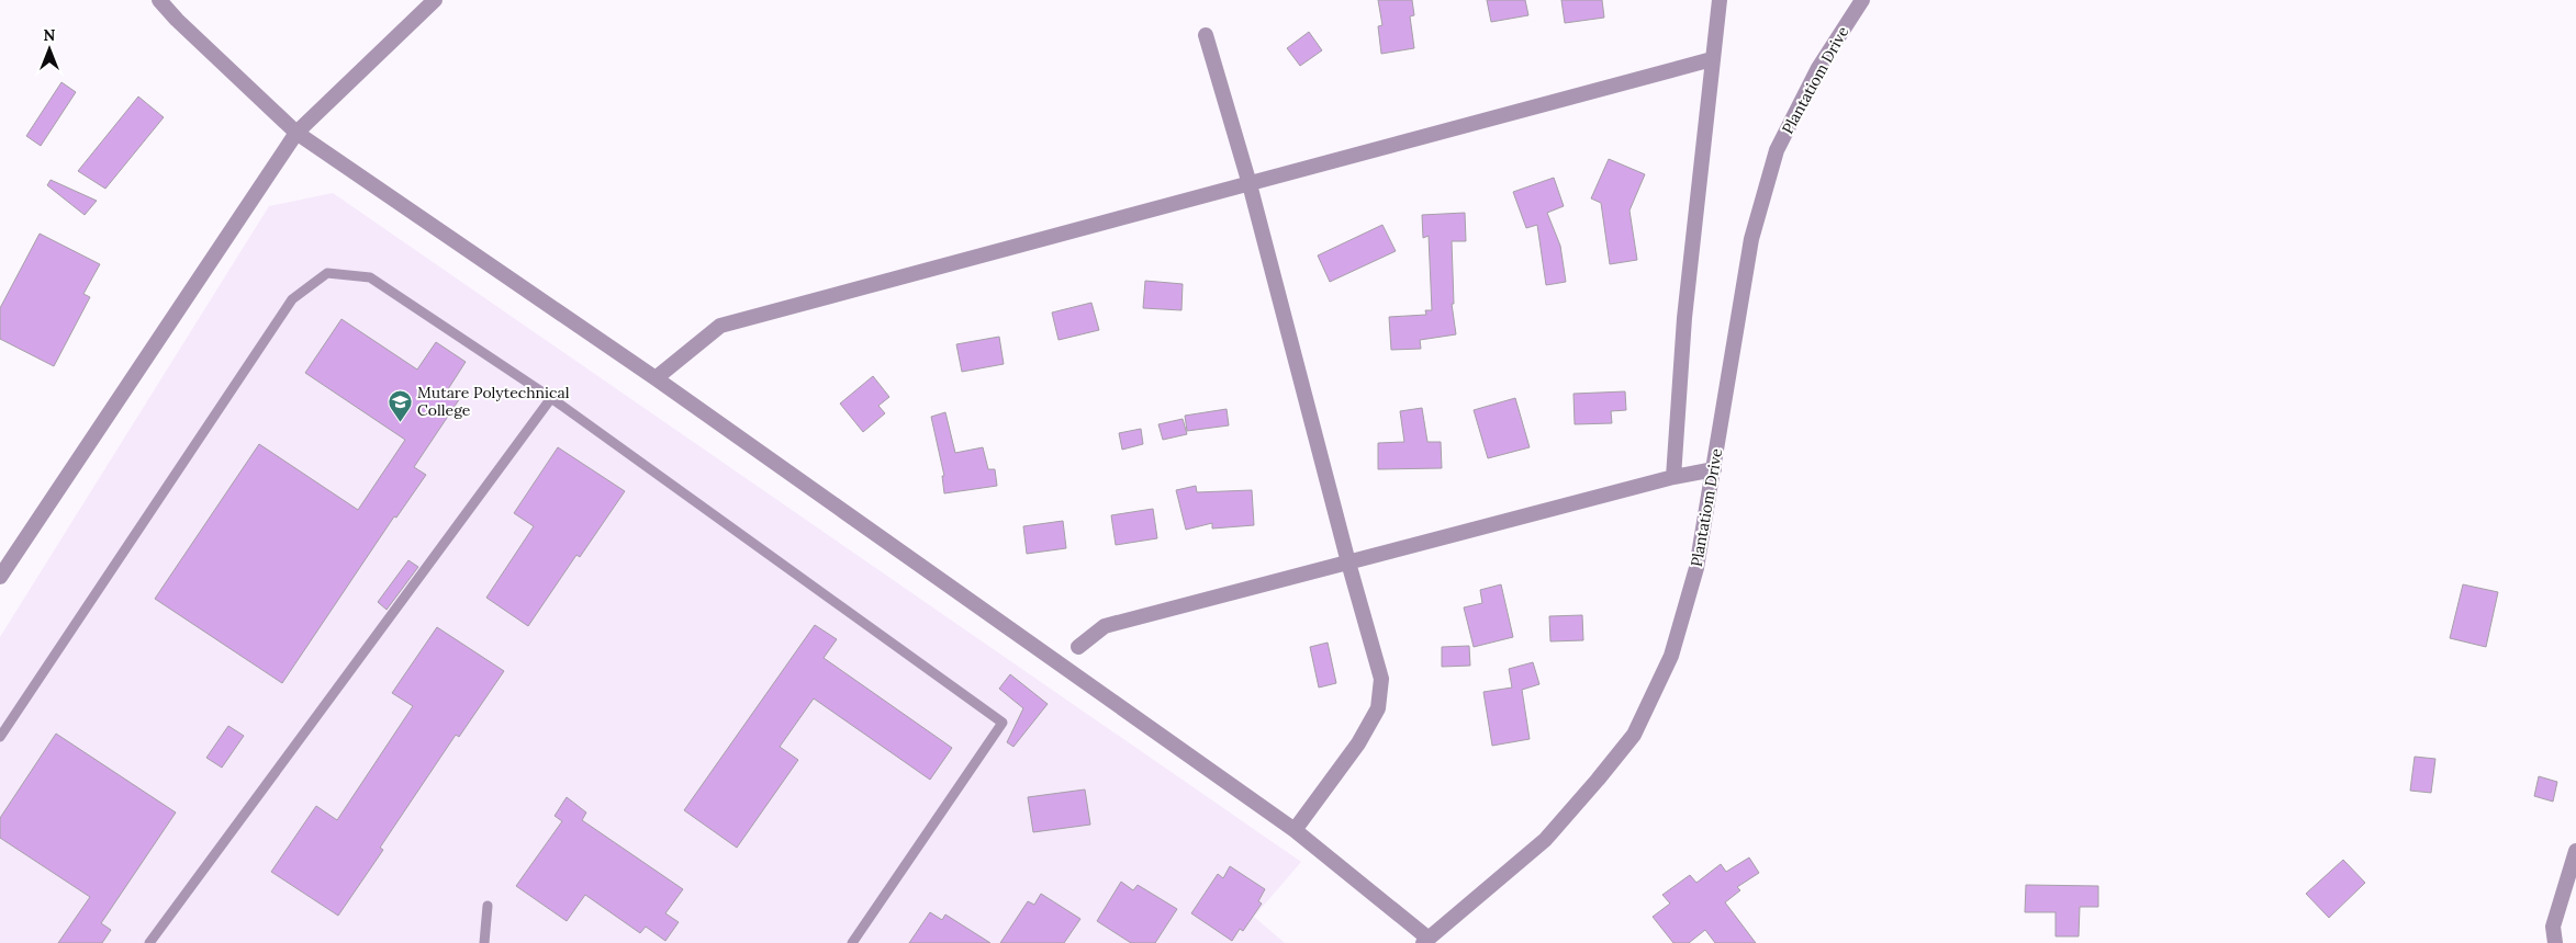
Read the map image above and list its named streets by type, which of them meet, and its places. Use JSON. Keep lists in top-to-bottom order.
{
  "streets": {
    "street": ["Plantatiom Drive"]
  },
  "places": {
    "school or university": ["Mutare Polytechnical College"]
  },
  "north": "top"
}
